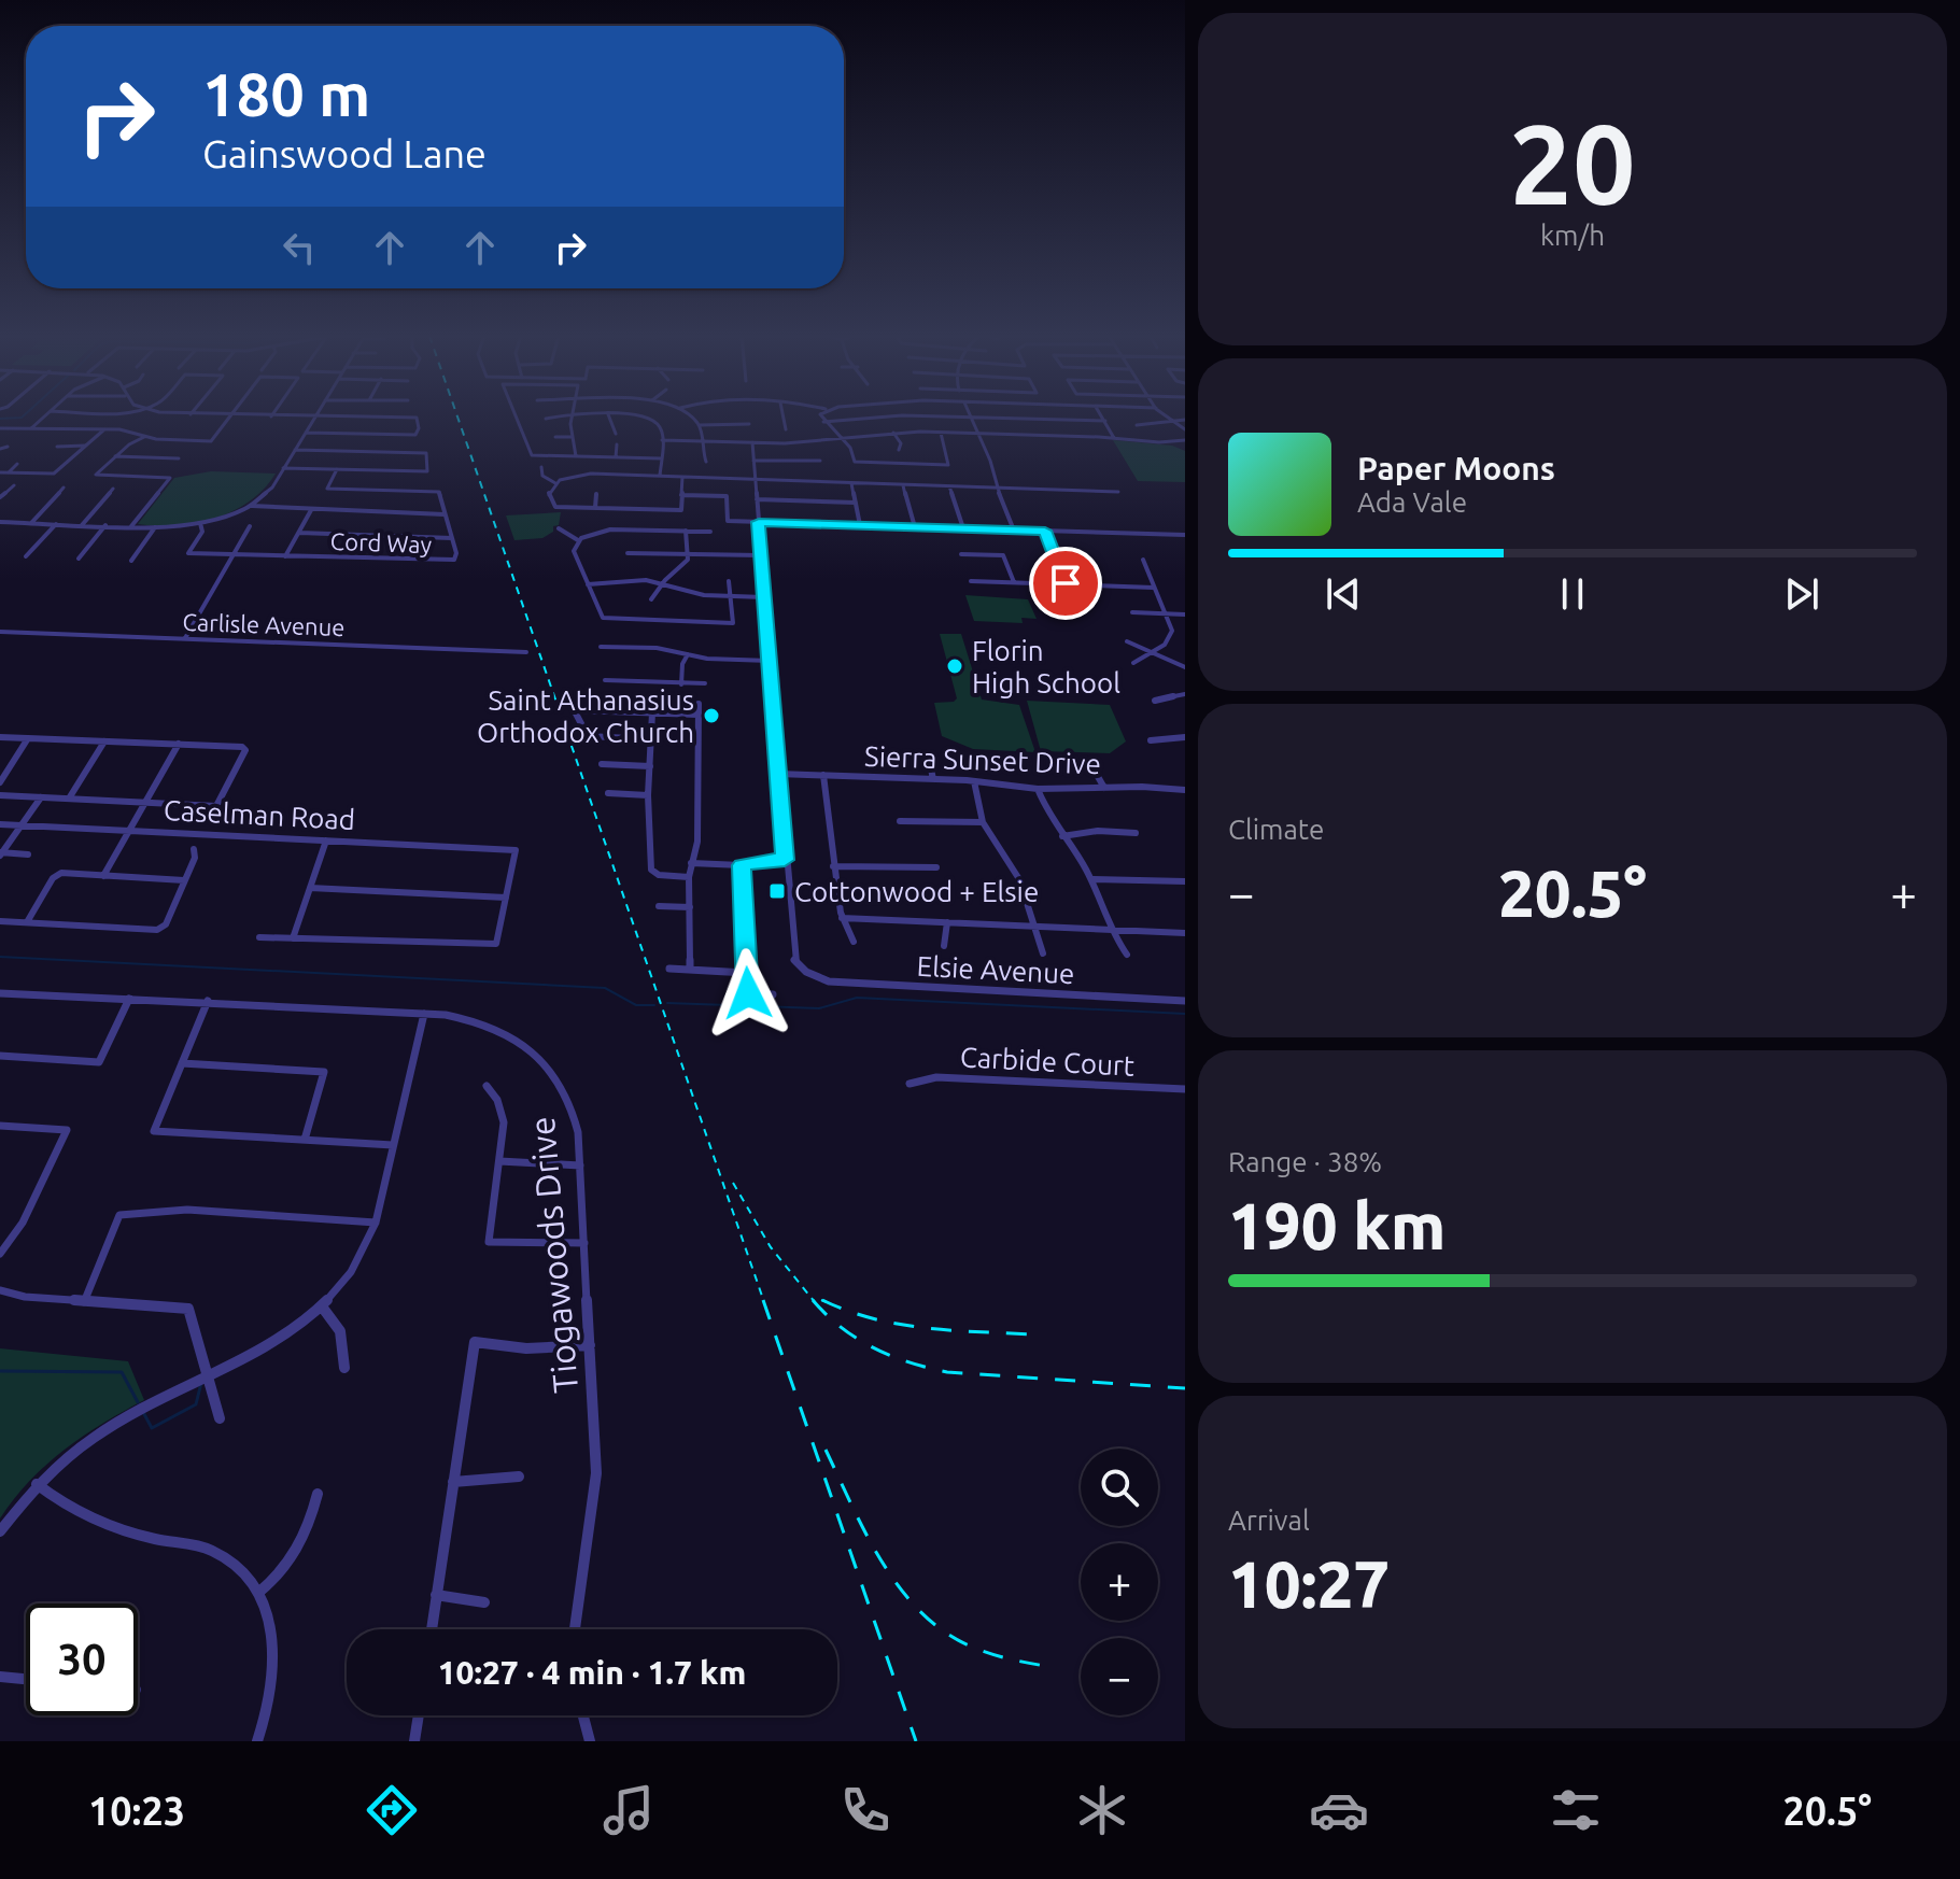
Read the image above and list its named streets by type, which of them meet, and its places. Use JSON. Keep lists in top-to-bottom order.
{
  "streets": {
    "street": [
      "Cord Way",
      "Carlisle Avenue",
      "Sierra Sunset Drive",
      "Caselman Road",
      "Elsie Avenue",
      "Carbide Court",
      "Tiogawoods Drive"
    ]
  },
  "places": {
    "other": ["Florin High School", "Saint Athanasius Orthodox Church"],
    "transit": ["Cottonwood + Elsie"]
  },
  "page": {
    "tile": [
      ["20", "km/h"],
      "Climate",
      ["Range · 38%", "190 km"],
      ["Arrival", "10:27"]
    ],
    "turn": ["180 m", "Gainswood Lane"],
    "song": ["Paper Moons", "Ada Vale"],
    "heat": ["−", "20.5°", "+"],
    "map_buttons": ["+", "−"],
    "limit": "30",
    "trip": "10:27 · 4 min · 1.7 km",
    "tabs": ["10:23", "20.5°"]
  }
}
